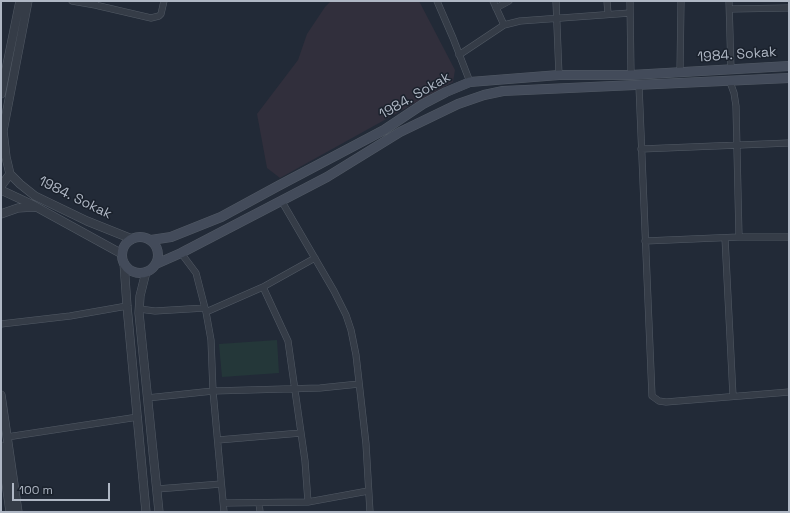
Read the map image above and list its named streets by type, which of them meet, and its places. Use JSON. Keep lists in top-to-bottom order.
{
  "streets": {
    "main road": ["1984. Sokak"]
  },
  "scale_bar": "100 m"
}
